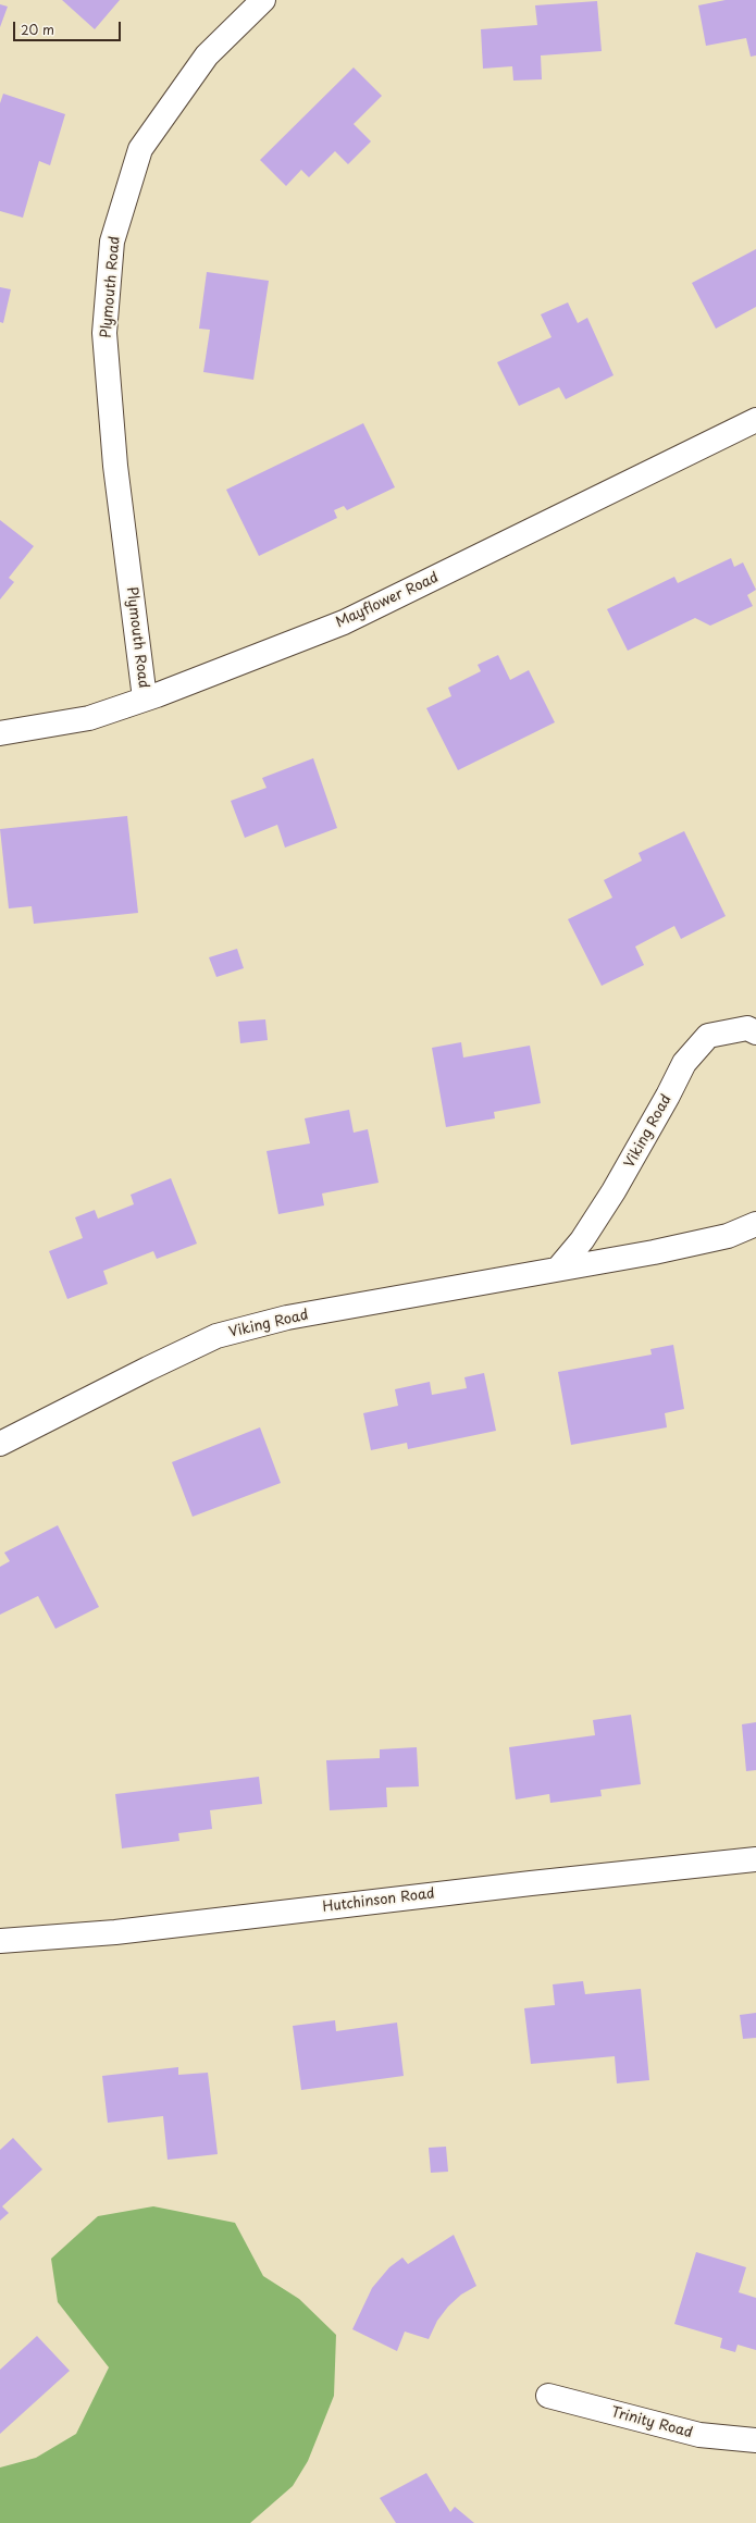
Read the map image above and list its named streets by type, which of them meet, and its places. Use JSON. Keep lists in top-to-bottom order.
{
  "streets": {
    "street": [
      "Plymouth Road",
      "Mayflower Road",
      "Viking Road",
      "Hutchinson Road",
      "Trinity Road"
    ]
  },
  "crossings": [
    ["Plymouth Road", "Mayflower Road"]
  ],
  "scale_bar": "20 m"
}
